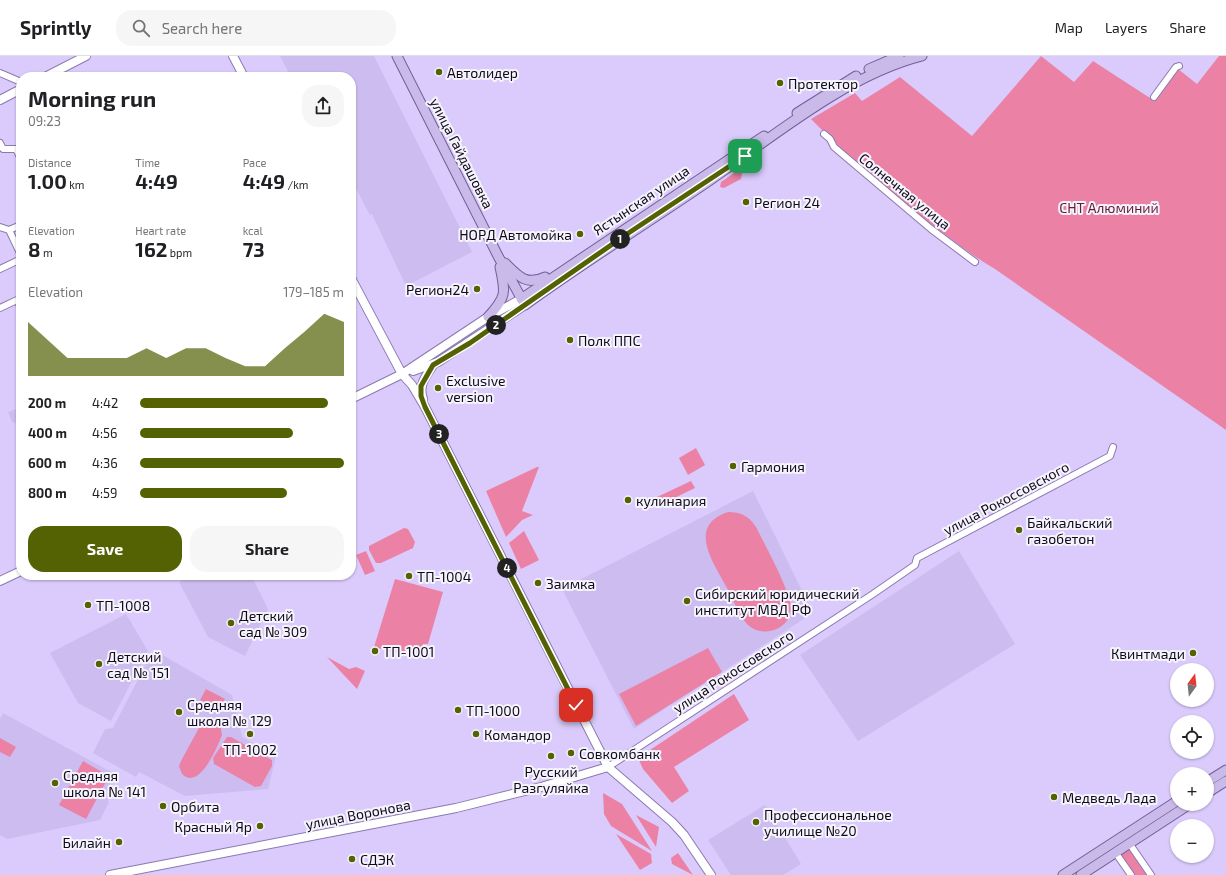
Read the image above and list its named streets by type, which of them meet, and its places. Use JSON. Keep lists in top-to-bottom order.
{
  "streets": {
    "main road": ["улица Гайдашовка", "Ястынская улица", "улица Воронова"],
    "street": ["Солнечная улица", "улица Рокоссовского"]
  },
  "crossings": [
    ["улица Гайдашовка", "Ястынская улица"],
    ["улица Рокоссовского", "улица Воронова"]
  ],
  "parks": ["СНТ Алюминий"],
  "places": [
    "Автолидер",
    "Протектор",
    "Регион 24",
    "НОРД Автомойка",
    "Регион24",
    "Полк ППС",
    "Exclusive version",
    "Гармония",
    "кулинария",
    "Байкальский газобетон",
    "ТП-1004",
    "Заимка",
    "Сибирский юридический институт МВД РФ",
    "ТП-1008",
    "Детский сад № 309",
    "ТП-1001",
    "Квинтмади",
    "Детский сад № 151",
    "ТП-1000",
    "Средняя школа № 129",
    "ТП-1002",
    "Командор",
    "Совкомбанк",
    "Русский Разгуляйка",
    "Средняя школа № 141",
    "Медведь Лада",
    "Орбита",
    "Профессиональное училище №20",
    "Красный Яр",
    "Билайн",
    "СДЭК"
  ],
  "north": "top",
  "page": {
    "header": "Sprintly",
    "search": "Search here",
    "nav": ["Map", "Layers", "Share"],
    "heading": ["Morning run", "09:23"],
    "stats": [
      ["Distance", "1.00 km"],
      ["Time", "4:49"],
      ["Pace", "4:49 /km"],
      ["Elevation", "8 m"],
      ["Heart rate", "162 bpm"],
      ["kcal", "73"]
    ],
    "pins": [
      "1",
      "2",
      "3",
      "4"
    ],
    "chart": ["Elevation", "179–185 m"],
    "list": [
      {
        "name": "200 m",
        "note": "4:42"
      },
      {
        "name": "400 m",
        "note": "4:56"
      },
      {
        "name": "600 m",
        "note": "4:36"
      },
      {
        "name": "800 m",
        "note": "4:59"
      }
    ],
    "buttons": ["Save", "Share"],
    "map_buttons": ["+", "−"]
  }
}
